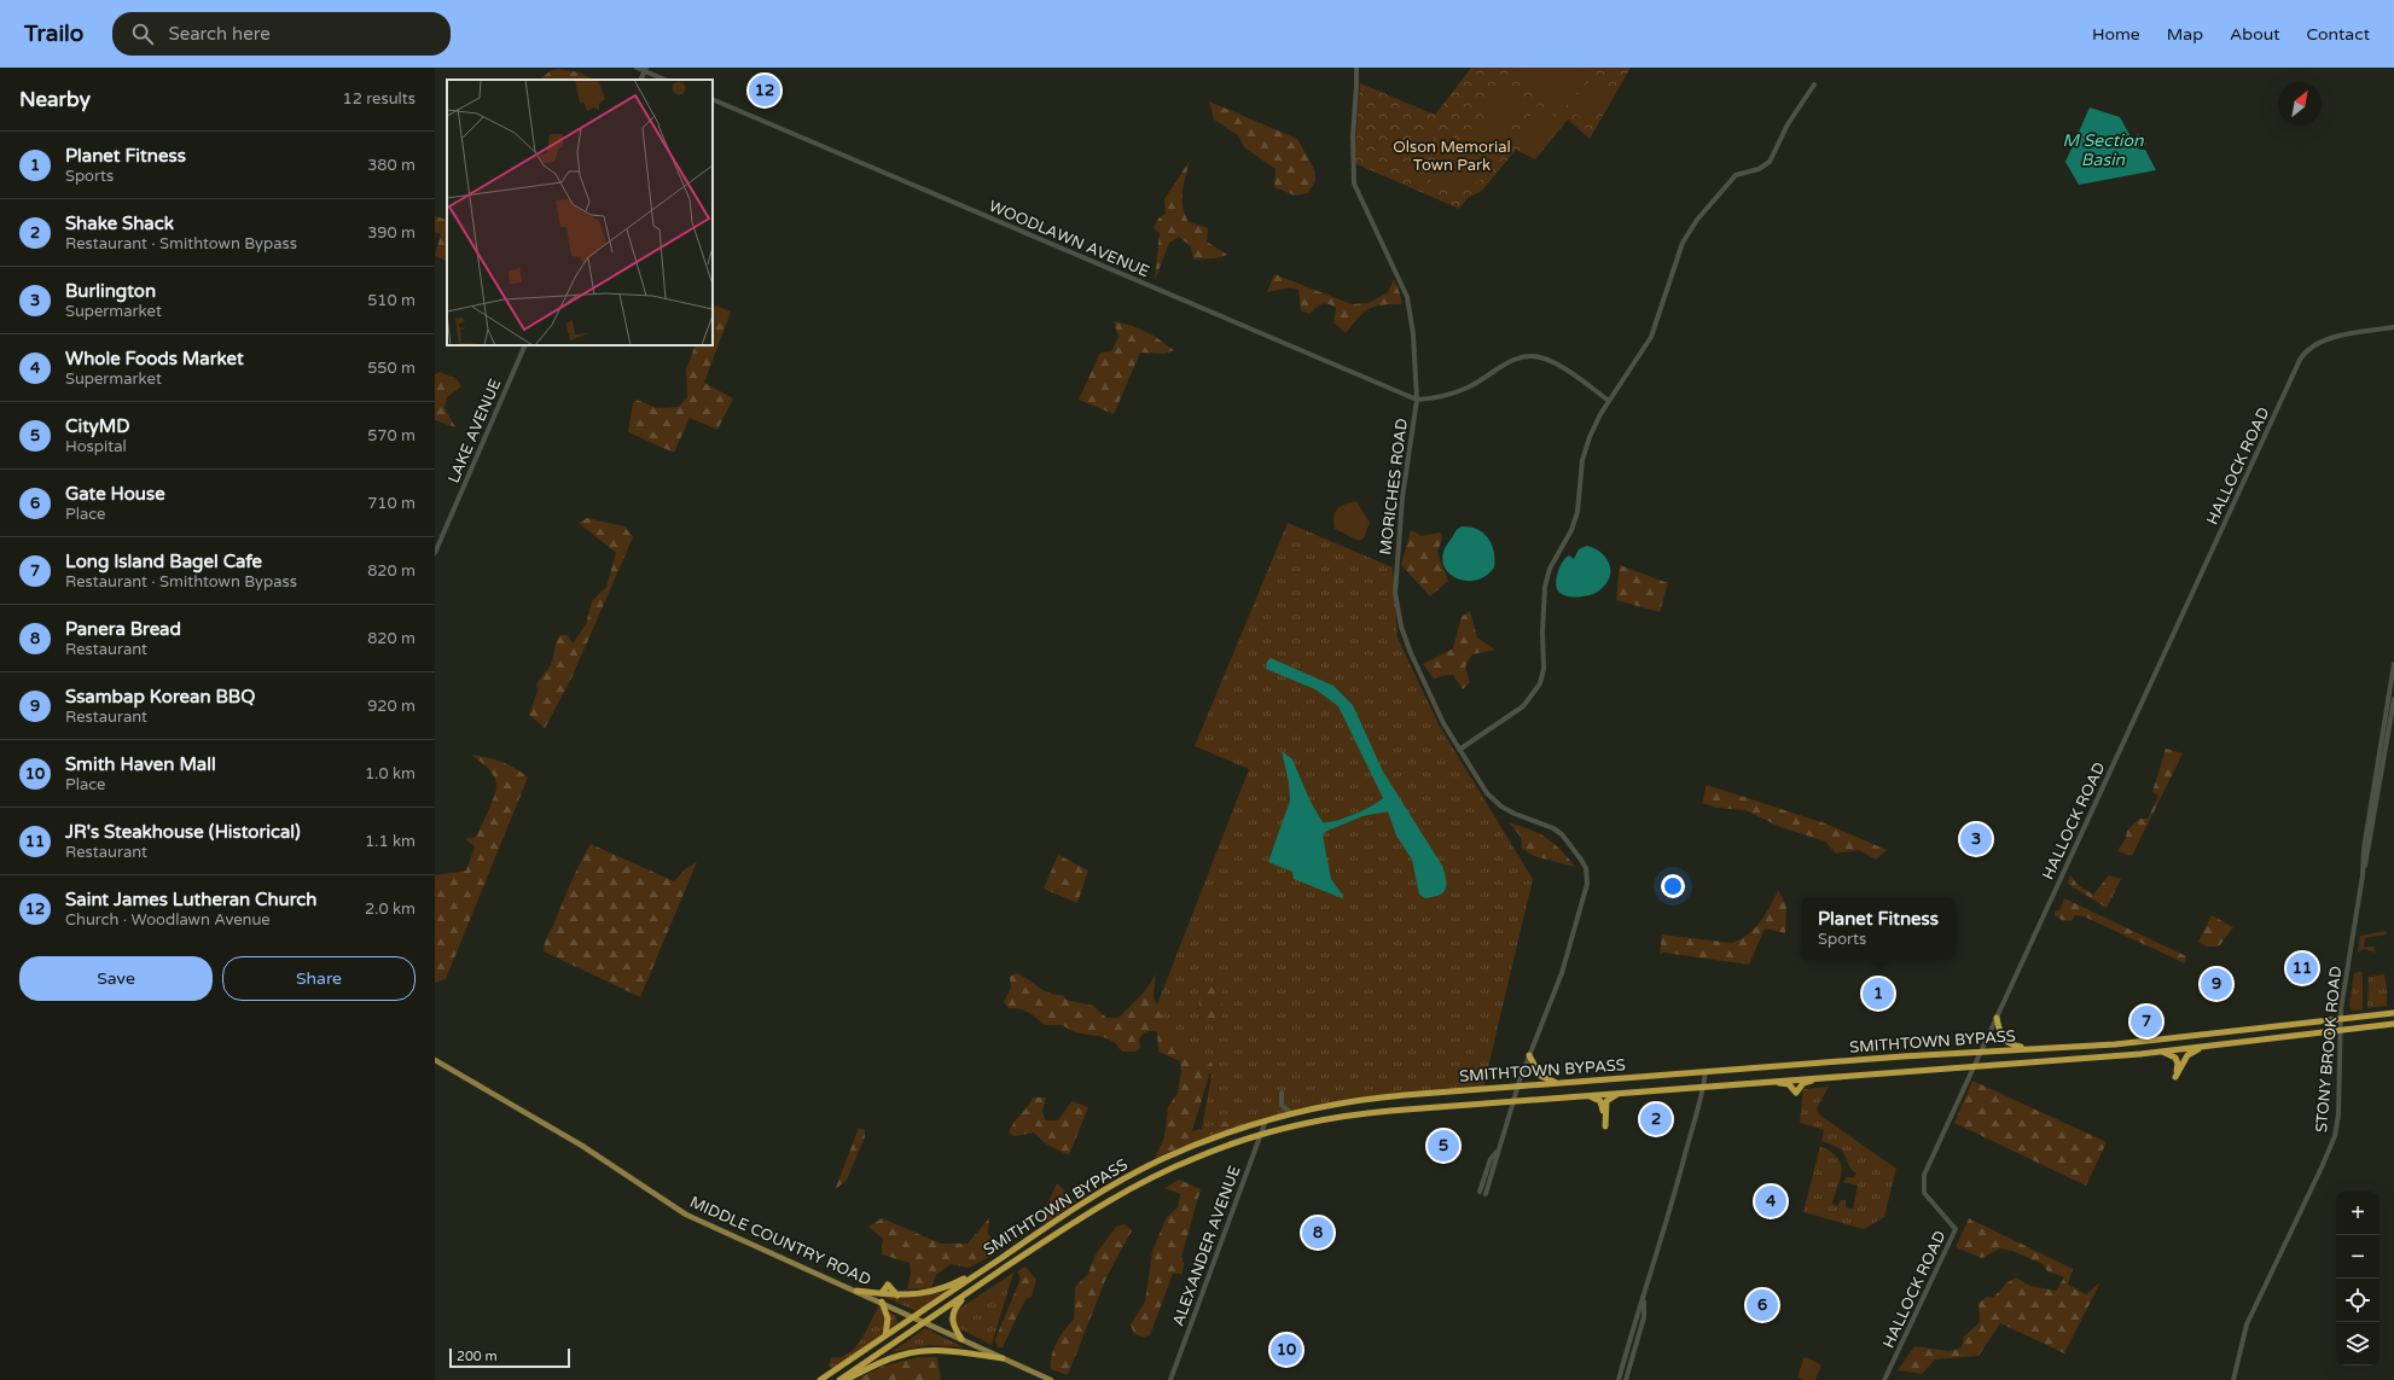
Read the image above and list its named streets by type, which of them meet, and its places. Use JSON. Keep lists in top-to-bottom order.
{
  "streets": {
    "highway": ["SMITHTOWN BYPASS"],
    "main road": [
      "WOODLAWN AVENUE",
      "LAKE AVENUE",
      "HALLOCK ROAD",
      "MORICHES ROAD",
      "STONY BROOK ROAD",
      "MIDDLE COUNTRY ROAD",
      "ALEXANDER AVENUE"
    ]
  },
  "crossings": [
    ["WOODLAWN AVENUE", "MORICHES ROAD"],
    ["HALLOCK ROAD", "SMITHTOWN BYPASS"],
    ["MORICHES ROAD", "SMITHTOWN BYPASS"],
    ["SMITHTOWN BYPASS", "STONY BROOK ROAD"],
    ["SMITHTOWN BYPASS", "MIDDLE COUNTRY ROAD"],
    ["SMITHTOWN BYPASS", "ALEXANDER AVENUE"]
  ],
  "water": ["M Section Basin"],
  "parks": ["Olson Memorial Town Park"],
  "scale_bar": "200 m",
  "north": "top right",
  "page": {
    "header": "Trailo",
    "search": "Search here",
    "nav": [
      "Home",
      "Map",
      "About",
      "Contact"
    ],
    "heading": ["Nearby", "12 results"],
    "pins": [
      "12",
      "3",
      "11",
      "9",
      "1",
      "7",
      "2",
      "5",
      "4",
      "8",
      "6",
      "10"
    ],
    "list": [
      {
        "mark": "1",
        "name": "Planet Fitness",
        "note": "Sports",
        "value": "380 m"
      },
      {
        "mark": "2",
        "name": "Shake Shack",
        "note": "Restaurant · Smithtown Bypass",
        "value": "390 m"
      },
      {
        "mark": "3",
        "name": "Burlington",
        "note": "Supermarket",
        "value": "510 m"
      },
      {
        "mark": "4",
        "name": "Whole Foods Market",
        "note": "Supermarket",
        "value": "550 m"
      },
      {
        "mark": "5",
        "name": "CityMD",
        "note": "Hospital",
        "value": "570 m"
      },
      {
        "mark": "6",
        "name": "Gate House",
        "note": "Place",
        "value": "710 m"
      },
      {
        "mark": "7",
        "name": "Long Island Bagel Cafe",
        "note": "Restaurant · Smithtown Bypass",
        "value": "820 m"
      },
      {
        "mark": "8",
        "name": "Panera Bread",
        "note": "Restaurant",
        "value": "820 m"
      },
      {
        "mark": "9",
        "name": "Ssambap Korean BBQ",
        "note": "Restaurant",
        "value": "920 m"
      },
      {
        "mark": "10",
        "name": "Smith Haven Mall",
        "note": "Place",
        "value": "1.0 km"
      },
      {
        "mark": "11",
        "name": "JR's Steakhouse (Historical)",
        "note": "Restaurant",
        "value": "1.1 km"
      },
      {
        "mark": "12",
        "name": "Saint James Lutheran Church",
        "note": "Church · Woodlawn Avenue",
        "value": "2.0 km"
      }
    ],
    "popup": ["Planet Fitness", "Sports"],
    "buttons": ["Save", "Share"],
    "map_buttons": ["+", "−"],
    "scale": "200 m"
  }
}
